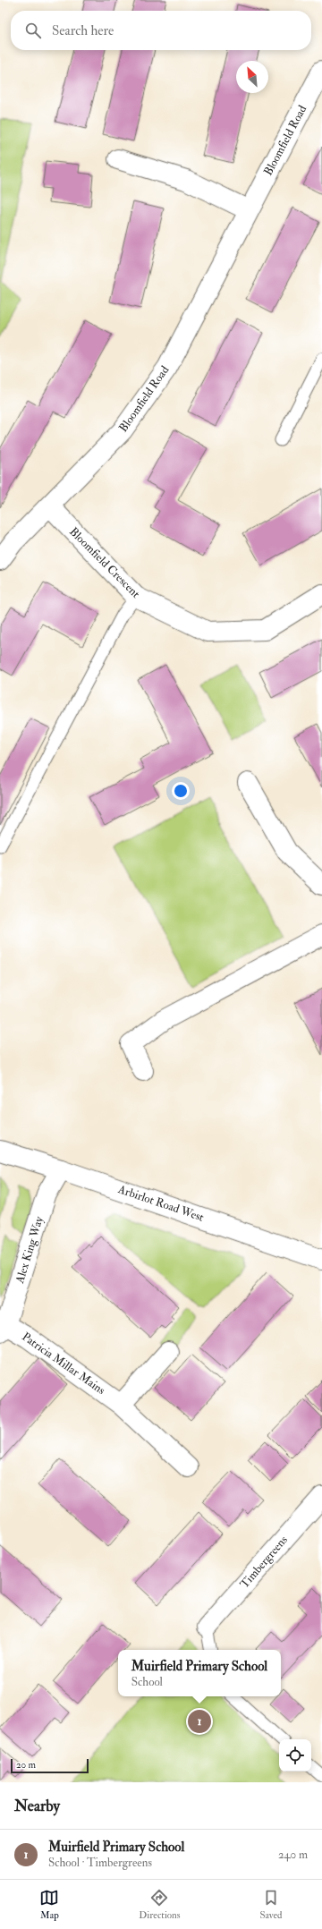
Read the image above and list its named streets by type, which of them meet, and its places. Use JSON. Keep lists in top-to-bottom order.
{
  "streets": {
    "street": [
      "Bloomfield Road",
      "Bloomfield Crescent",
      "Arbirlot Road West",
      "Alex King Way",
      "Patricia Millar Mains",
      "Timbergreens"
    ]
  },
  "crossings": [
    ["Bloomfield Road", "Bloomfield Crescent"],
    ["Arbirlot Road West", "Alex King Way"],
    ["Alex King Way", "Patricia Millar Mains"]
  ],
  "scale_bar": "20 m",
  "north": "top left",
  "page": {
    "search": "Search here",
    "popup": ["Muirfield Primary School", "School"],
    "pins": "1",
    "scale": "20 m",
    "heading": "Nearby",
    "list": [
      {
        "mark": "1",
        "name": "Muirfield Primary School",
        "note": "School · Timbergreens",
        "value": "240 m"
      }
    ],
    "nav": ["Map", "Directions", "Saved"]
  }
}
